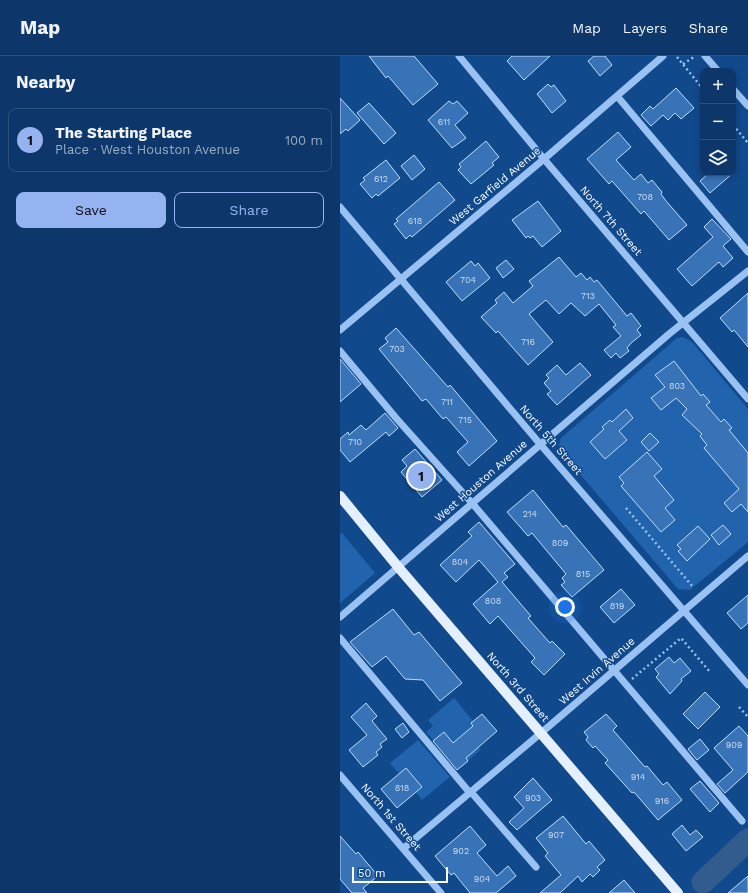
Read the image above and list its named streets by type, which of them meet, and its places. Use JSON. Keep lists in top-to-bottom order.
{
  "streets": {
    "main road": ["North 3rd Street"],
    "street": [
      "West Garfield Avenue",
      "North 7th Street",
      "North 5th Street",
      "West Houston Avenue",
      "West Irvin Avenue",
      "North 1st Street"
    ]
  },
  "crossings": [
    ["West Garfield Avenue", "North 7th Street"],
    ["West Garfield Avenue", "North 5th Street"],
    ["North 7th Street", "West Houston Avenue"],
    ["North 5th Street", "West Houston Avenue"],
    ["North 5th Street", "West Irvin Avenue"],
    ["West Houston Avenue", "North 3rd Street"],
    ["West Irvin Avenue", "North 3rd Street"],
    ["West Irvin Avenue", "North 1st Street"]
  ],
  "house_numbers": [
    "611",
    "612",
    "708",
    "618",
    "704",
    "713",
    "716",
    "703",
    "803",
    "711",
    "715",
    "710",
    "214",
    "809",
    "804",
    "815",
    "808",
    "819",
    "909",
    "914",
    "818",
    "903",
    "916",
    "907",
    "902",
    "904"
  ],
  "scale_bar": "50 m",
  "page": {
    "header": "Map",
    "nav": ["Map", "Layers", "Share"],
    "heading": "Nearby",
    "map_buttons": ["+", "−"],
    "list": [
      {
        "mark": "1",
        "name": "The Starting Place",
        "note": "Place · West Houston Avenue",
        "value": "100 m"
      }
    ],
    "buttons": ["Save", "Share"],
    "pins": "1",
    "scale": "50 m"
  }
}
